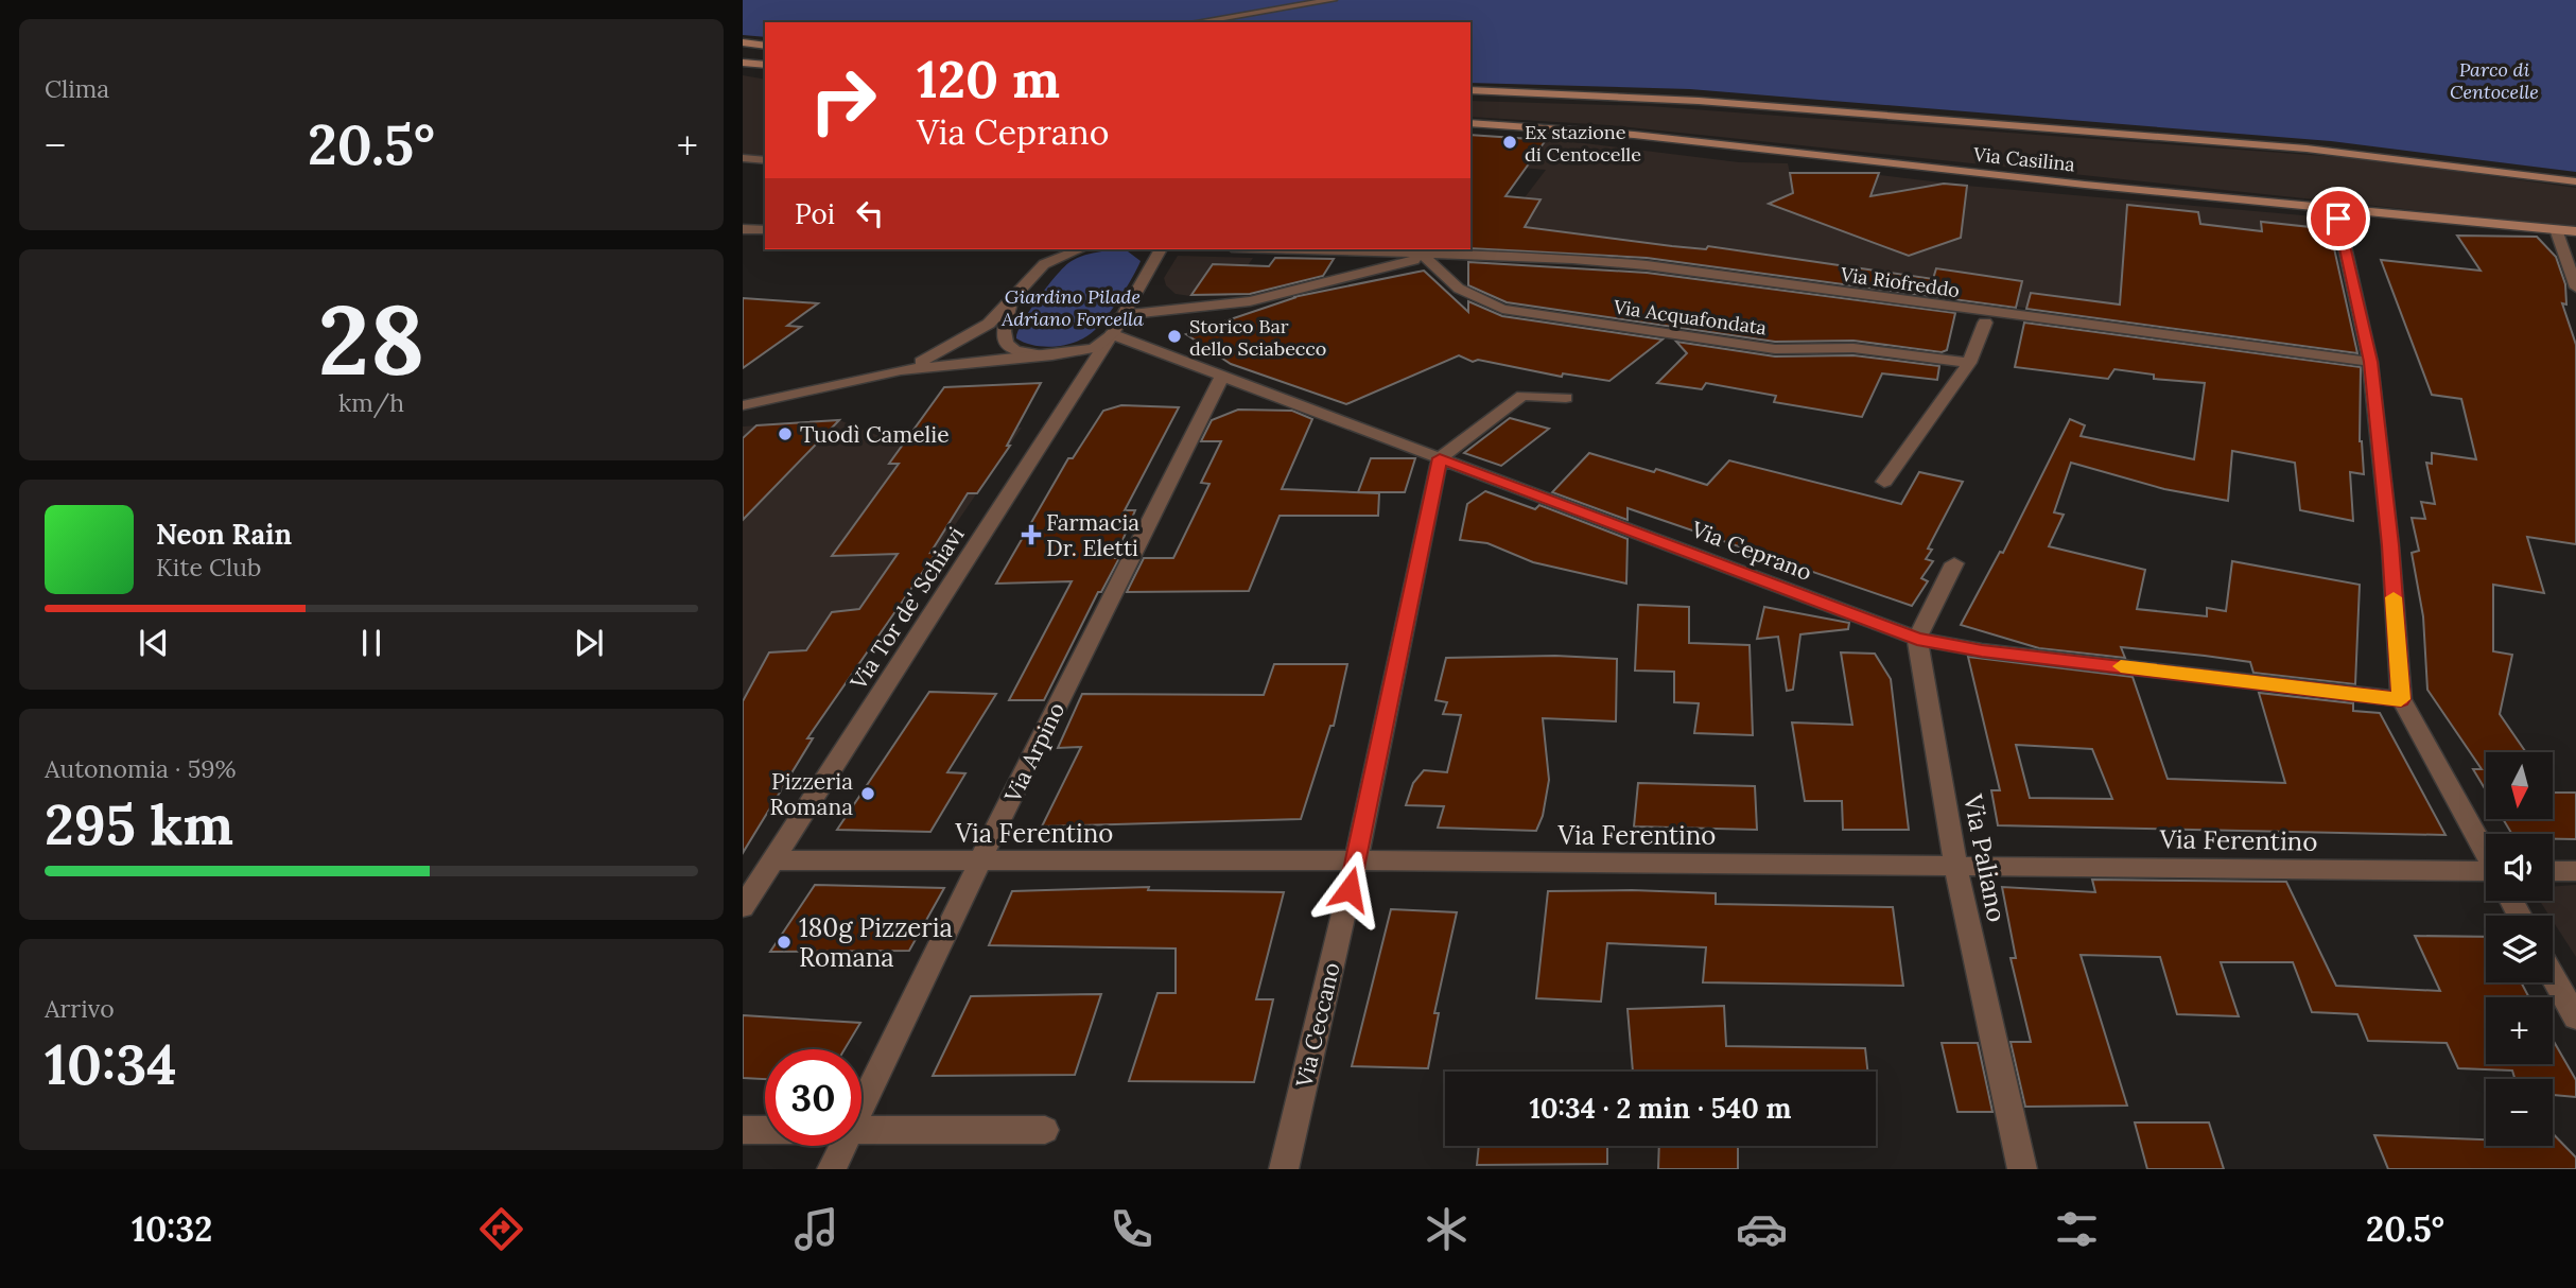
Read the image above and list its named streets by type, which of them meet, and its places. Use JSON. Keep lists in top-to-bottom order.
{
  "streets": {
    "main road": ["Via Casilina"],
    "street": [
      "Via Riofreddo",
      "Via Acquafondata",
      "Via Ceprano",
      "Via Tor de' Schiavi",
      "Via Arpino",
      "Via Ferentino",
      "Via Paliano",
      "Via Ceccano"
    ]
  },
  "crossings": [
    ["Via Riofreddo", "Via Acquafondata"],
    ["Via Ceprano", "Via Tor de' Schiavi"],
    ["Via Ceprano", "Via Arpino"],
    ["Via Ceprano", "Via Paliano"],
    ["Via Ceprano", "Via Ceccano"],
    ["Via Tor de' Schiavi", "Via Ferentino"],
    ["Via Arpino", "Via Ferentino"],
    ["Via Ferentino", "Via Paliano"],
    ["Via Ferentino", "Via Ceccano"]
  ],
  "parks": ["Parco di Centocelle", "Giardino Pilade Adriano Forcella"],
  "places": {
    "other": [
      "Ex stazione di Centocelle",
      "Storico Bar dello Sciabecco",
      "Tuodì Camelie",
      "Pizzeria Romana",
      "180g Pizzeria Romana"
    ],
    "health": ["Farmacia Dr. Eletti"]
  },
  "north": "bottom",
  "page": {
    "tile": [
      "Clima",
      ["28", "km/h"],
      ["Autonomia · 59%", "295 km"],
      ["Arrivo", "10:34"]
    ],
    "turn": ["120 m", "Via Ceprano"],
    "heat": ["−", "20.5°", "+"],
    "then": "Poi",
    "song": ["Neon Rain", "Kite Club"],
    "map_buttons": ["+", "−"],
    "limit": "30",
    "trip": "10:34 · 2 min · 540 m",
    "tabs": ["10:32", "20.5°"]
  }
}
